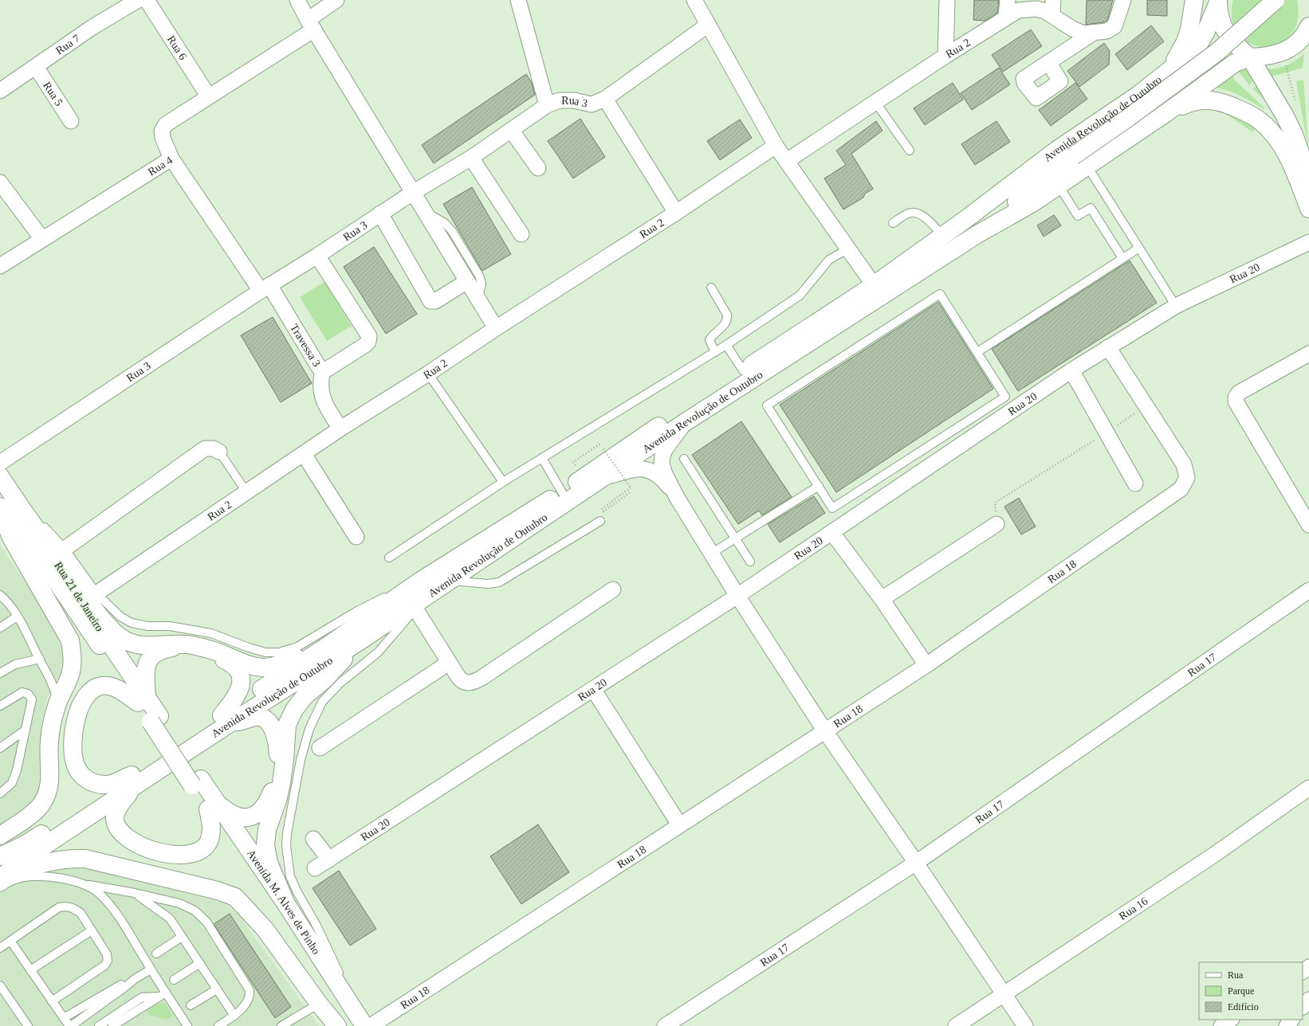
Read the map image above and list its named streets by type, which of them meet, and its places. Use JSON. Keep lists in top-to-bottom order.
{
  "streets": {
    "main road": ["Avenida Revolução de Outubro", "Rua 21 de Janeiro", "Avenida M. Alves de Pinho"],
    "street": [
      "Rua 7",
      "Rua 6",
      "Rua 2",
      "Rua 5",
      "Rua 3",
      "Rua 4",
      "Rua 20",
      "Travessa 3",
      "Rua 18",
      "Rua 17",
      "Rua 16"
    ]
  },
  "crossings": [
    ["Rua 7", "Rua 5"],
    ["Rua 6", "Rua 4"],
    ["Rua 2", "Rua 3"],
    ["Rua 3", "Travessa 3"],
    ["Rua 4", "Travessa 3"],
    ["Rua 20", "Rua 18"],
    ["Rua 21 de Janeiro", "Avenida M. Alves de Pinho"]
  ],
  "legend": ["Rua", "Parque", "Edifício"]
}
